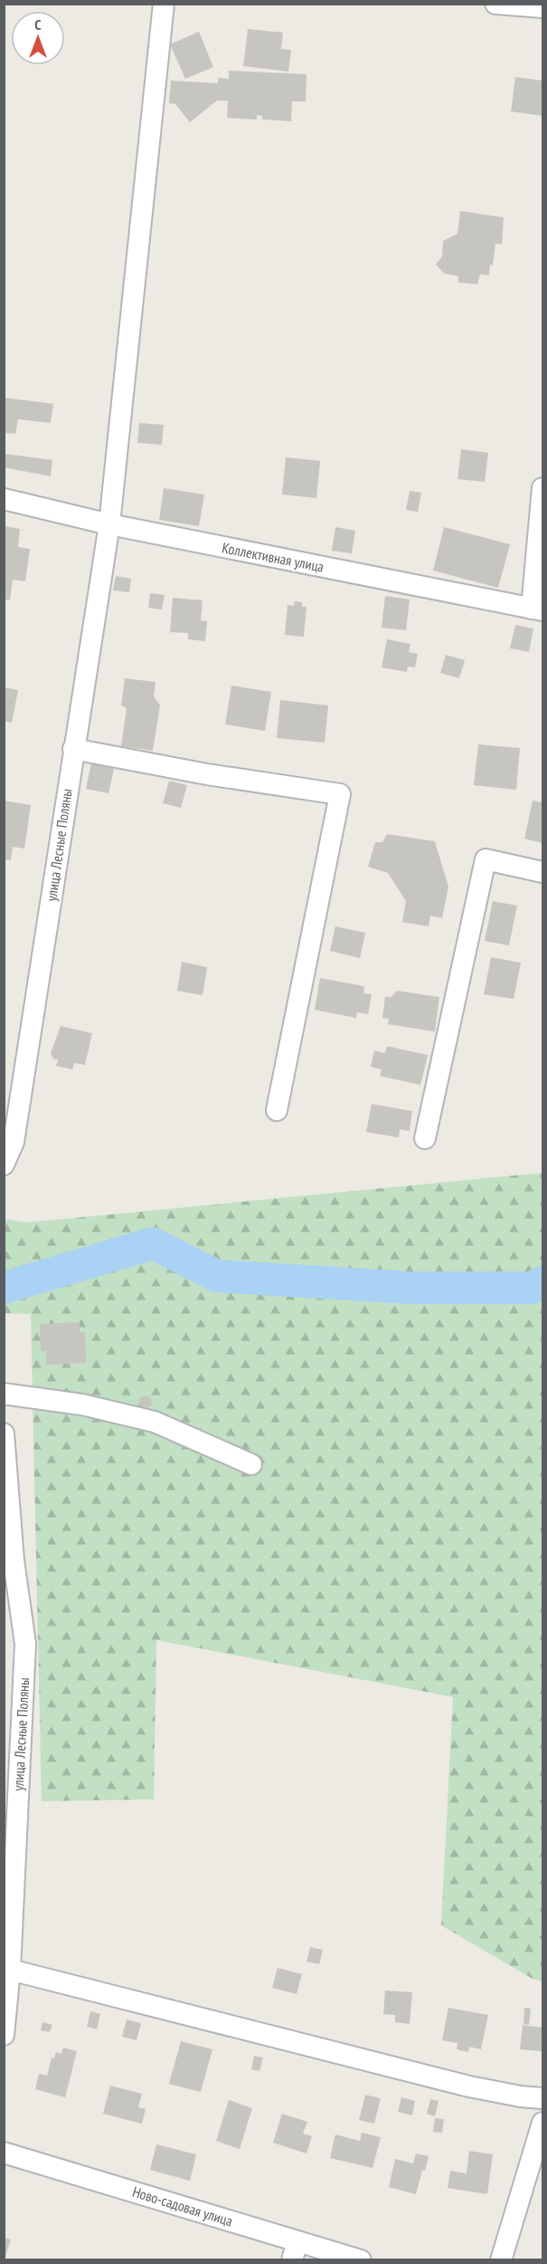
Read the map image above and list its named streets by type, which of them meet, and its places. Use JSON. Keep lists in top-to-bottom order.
{
  "streets": {
    "street": ["Коллективная улица", "улица Лесные Поляны", "Ново-садовая улица"]
  },
  "crossings": [
    ["Коллективная улица", "улица Лесные Поляны"]
  ],
  "north": "top"
}
